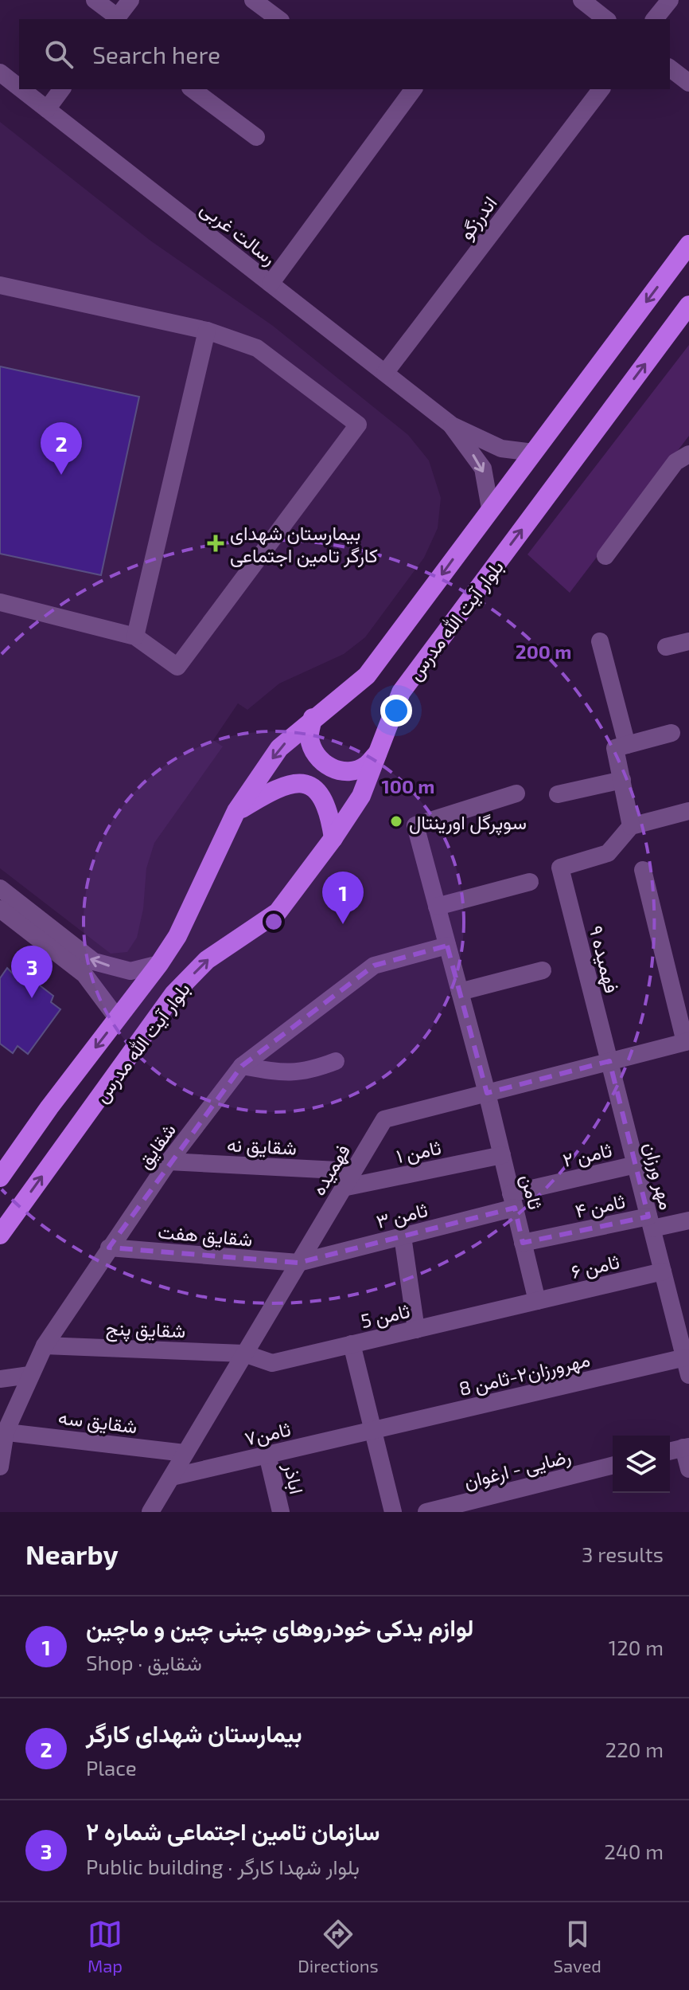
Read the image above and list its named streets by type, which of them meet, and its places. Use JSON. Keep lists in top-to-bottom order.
{
  "streets": {
    "main road": ["بلوار آیت الله مدرس"],
    "street": [
      "اندرزگو",
      "رسالت غربی",
      "فهمیده ۹",
      "شقایق",
      "شقایق نه",
      "ثامن ۱",
      "ثامن ۲",
      "فهمیده",
      "مهر ورزان",
      "ثامن",
      "ثامن ۴",
      "ثامن ۳",
      "شقایق هفت",
      "ثامن ۶",
      "ثامن 5",
      "شقایق پنج",
      "مهرورزان۲-ثامن 8",
      "شقایق سه",
      "ثامن۷",
      "رضایی - ارغوان",
      "اباذر"
    ]
  },
  "crossings": [
    ["اندرزگو", "رسالت غربی"],
    ["رسالت غربی", "بلوار آیت الله مدرس"],
    ["فهمیده ۹", "فهمیده"],
    ["فهمیده ۹", "مهر ورزان"],
    ["شقایق", "شقایق نه"],
    ["شقایق", "ثامن"],
    ["شقایق", "شقایق هفت"],
    ["شقایق", "شقایق پنج"],
    ["شقایق", "شقایق سه"],
    ["شقایق نه", "فهمیده"],
    ["ثامن ۱", "فهمیده"],
    ["ثامن ۱", "ثامن"],
    ["ثامن ۲", "مهر ورزان"],
    ["ثامن ۲", "ثامن"],
    ["ثامن ۲", "ثامن ۳"],
    ["فهمیده", "مهر ورزان"],
    ["فهمیده", "ثامن"],
    ["فهمیده", "ثامن ۳"],
    ["فهمیده", "شقایق هفت"],
    ["فهمیده", "ثامن 5"],
    ["فهمیده", "شقایق پنج"],
    ["فهمیده", "شقایق سه"],
    ["فهمیده", "ثامن۷"],
    ["مهر ورزان", "ثامن ۴"],
    ["مهر ورزان", "ثامن ۶"],
    ["مهر ورزان", "مهرورزان۲-ثامن 8"],
    ["ثامن", "ثامن ۴"],
    ["ثامن", "ثامن ۳"],
    ["ثامن", "ثامن ۶"],
    ["ثامن", "ثامن 5"],
    ["ثامن ۳", "شقایق هفت"],
    ["ثامن ۶", "ثامن 5"],
    ["ثامن 5", "شقایق پنج"],
    ["مهرورزان۲-ثامن 8", "ثامن۷"],
    ["ثامن۷", "اباذر"]
  ],
  "places": {
    "health": ["بیمارستان شهدای کارگر تامین اجتماعی"],
    "other": ["سوپرگل اورینتال"]
  },
  "page": {
    "search": "Search here",
    "pins": ["2", "1", "3"],
    "heading": ["Nearby", "3 results"],
    "list": [
      {
        "mark": "1",
        "name": "لوازم یدکی خودروهای چینی چین و ماچین",
        "note": "Shop · شقایق",
        "value": "120 m"
      },
      {
        "mark": "2",
        "name": "بیمارستان شهدای کارگر",
        "note": "Place",
        "value": "220 m"
      },
      {
        "mark": "3",
        "name": "سازمان تامین اجتماعی شماره ۲",
        "note": "Public building · بلوار شهدا کارگر",
        "value": "240 m"
      }
    ],
    "nav": ["Map", "Directions", "Saved"]
  },
  "rings": ["200 m", "100 m"]
}
